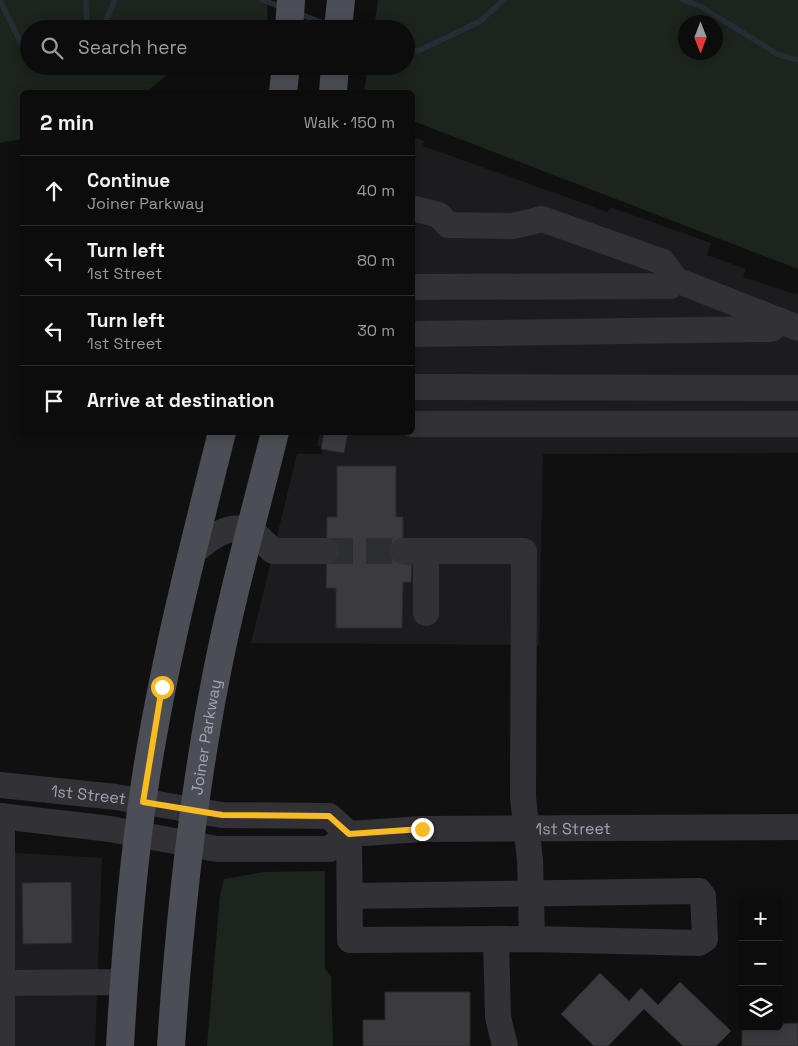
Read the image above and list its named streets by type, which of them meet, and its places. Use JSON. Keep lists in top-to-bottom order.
{
  "streets": {
    "main road": ["Joiner Parkway"],
    "street": ["1st Street"]
  },
  "crossings": [
    ["Joiner Parkway", "1st Street"]
  ],
  "north": "bottom",
  "page": {
    "search": "Search here",
    "heading": ["2 min", "Walk · 150 m"],
    "list": [
      ["Continue", "Joiner Parkway", "40 m"],
      ["Turn left", "1st Street", "80 m"],
      ["Turn left", "1st Street", "30 m"],
      "Arrive at destination"
    ],
    "map_buttons": ["+", "−"]
  }
}
